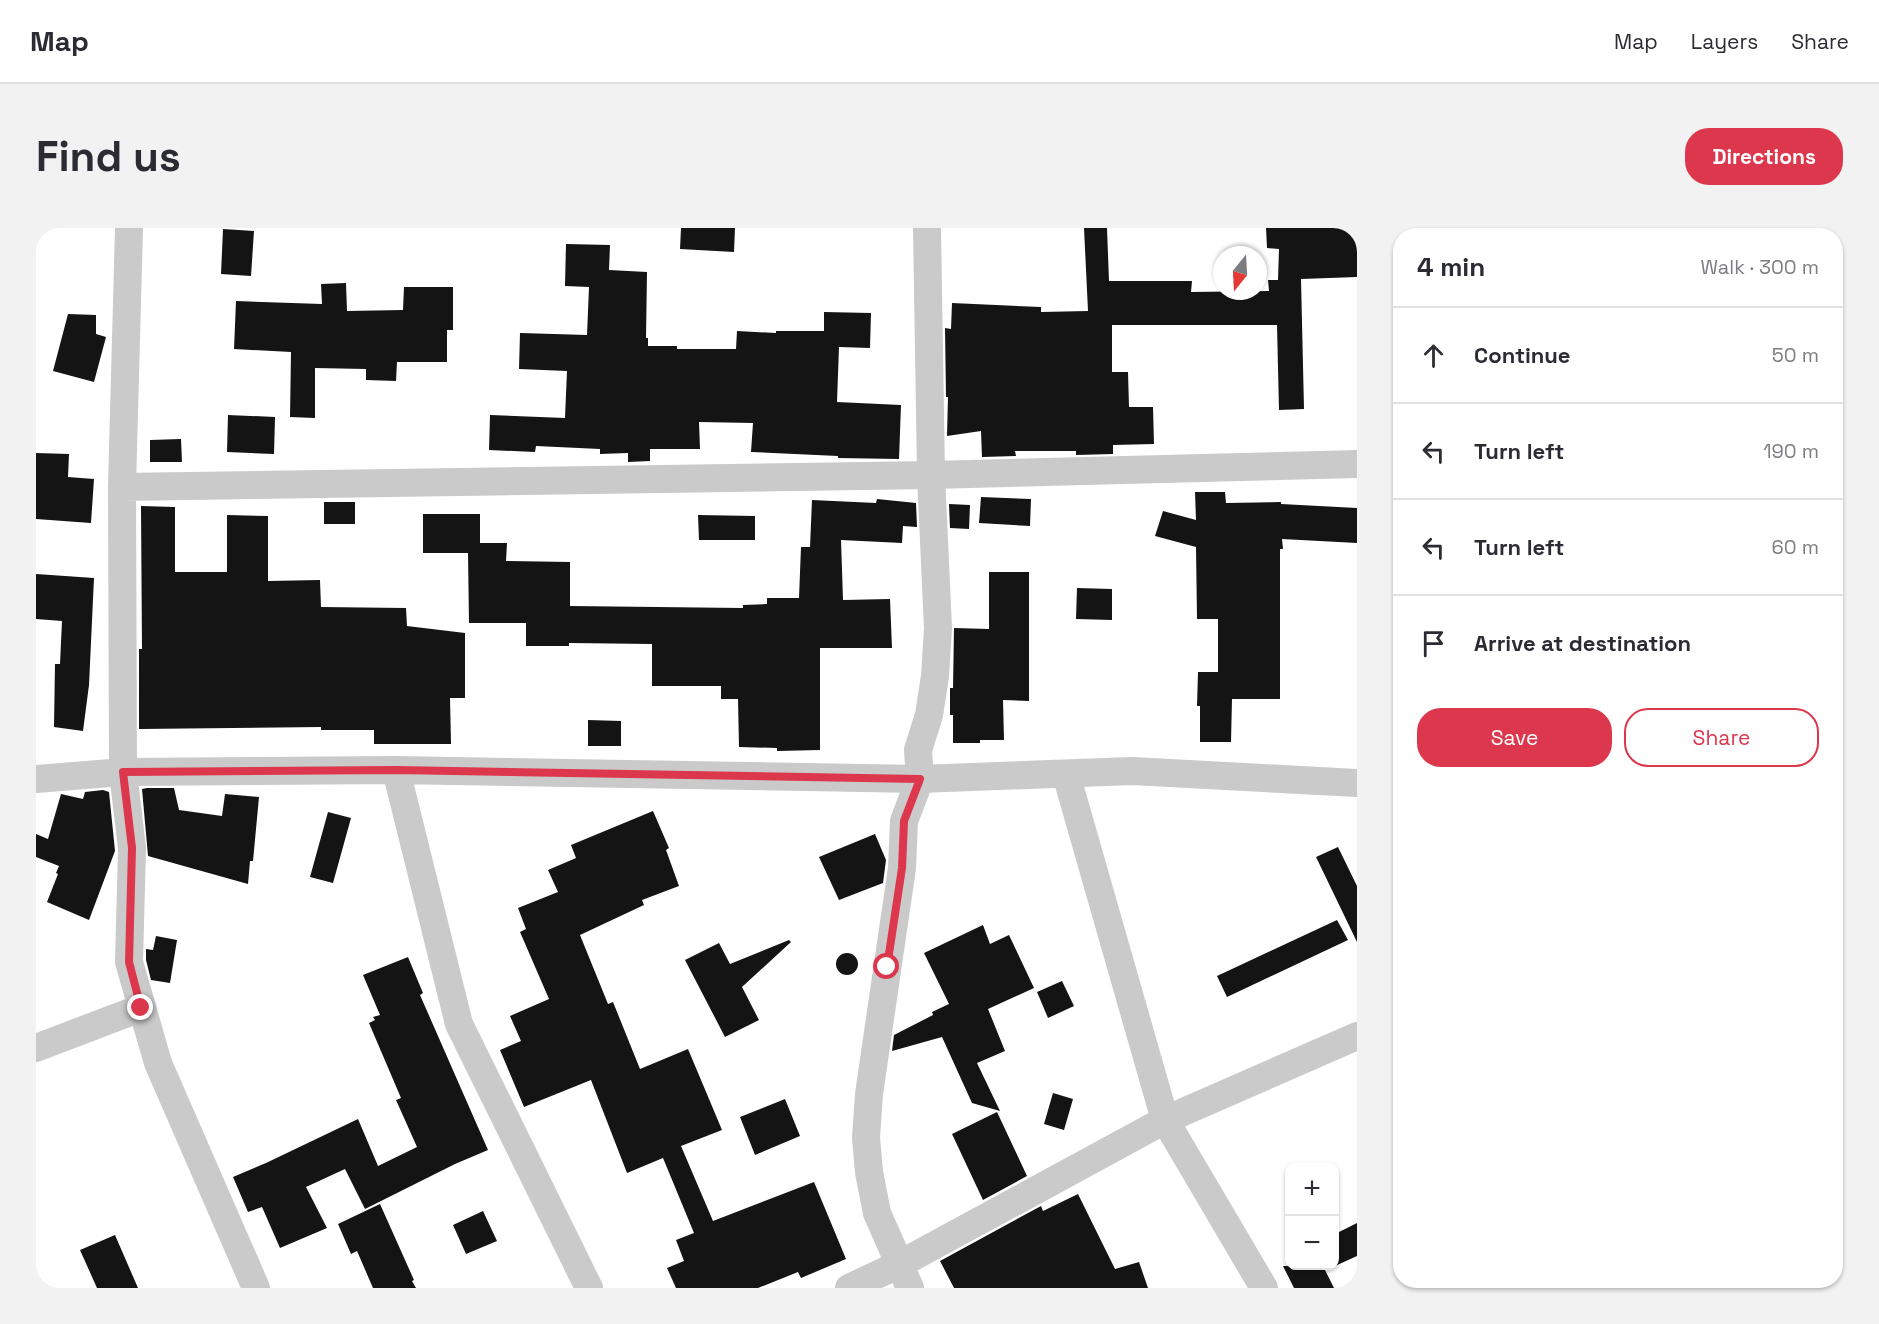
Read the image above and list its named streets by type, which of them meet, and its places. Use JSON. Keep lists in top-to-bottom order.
{
  "north": "bottom",
  "page": {
    "header": "Map",
    "nav": ["Map", "Layers", "Share"],
    "buttons": [
      "Directions",
      ["Save", "Share"]
    ],
    "title": "Find us",
    "heading": ["4 min", "Walk · 300 m"],
    "list": [
      ["Continue", "50 m"],
      ["Turn left", "190 m"],
      ["Turn left", "60 m"],
      "Arrive at destination"
    ],
    "map_buttons": ["+", "−"]
  }
}
